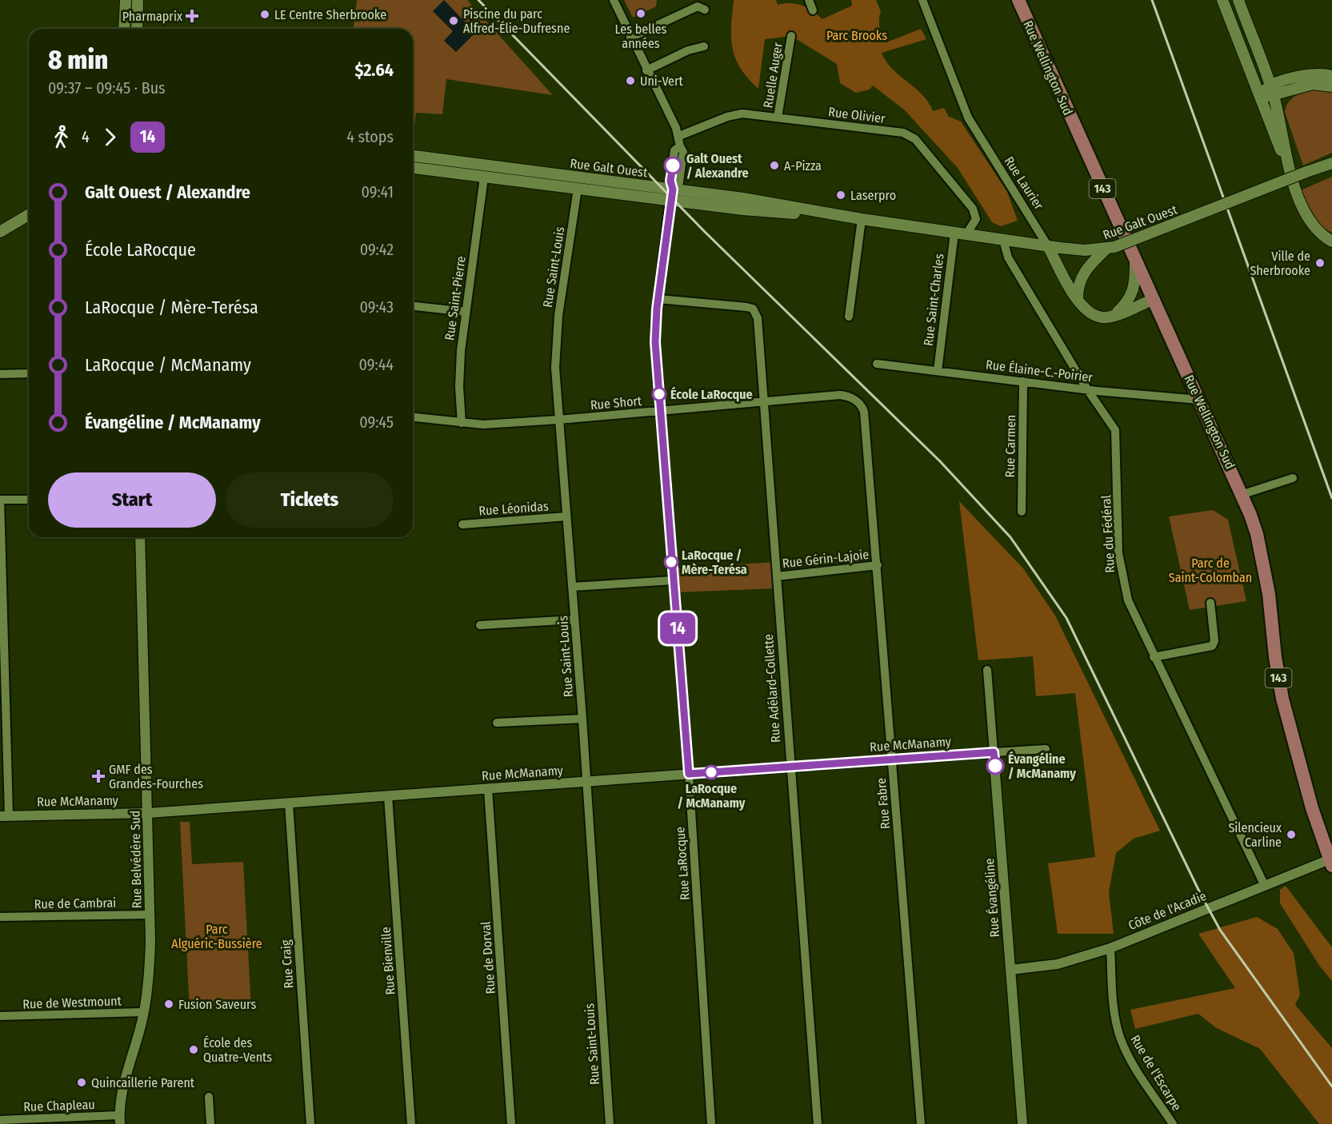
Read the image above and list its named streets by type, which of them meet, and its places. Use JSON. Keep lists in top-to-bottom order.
{
  "streets": {
    "main road": [
      "Rue Wellington Sud",
      "Rue Galt Ouest",
      "Rue Laurier",
      "143"
    ],
    "street": [
      "Ruelle Auger",
      "Rue Olivier",
      "Rue Saint-Louis",
      "Rue Saint-Pierre",
      "Rue Saint-Charles",
      "Rue Élaine-C.-Poirier",
      "Rue Short",
      "Rue Carmen",
      "Rue Léonidas",
      "Rue du Fédéral",
      "Rue Gérin-Lajoie",
      "Rue Adélard-Collette",
      "Rue McManamy",
      "Rue Fabre",
      "Rue Belvédère Sud",
      "Rue LaRocque",
      "Rue Évangéline",
      "Rue de Cambrai",
      "Côte de l'Acadie",
      "Rue de Dorval",
      "Rue Bienville",
      "Rue Craig",
      "Rue de Westmount",
      "Rue de l'Escarpe",
      "Rue Chapleau"
    ]
  },
  "crossings": [
    ["Rue Wellington Sud", "Rue Laurier"],
    ["Rue Wellington Sud", "Rue Élaine-C.-Poirier"],
    ["Rue Wellington Sud", "Côte de l'Acadie"],
    ["Ruelle Auger", "Rue Olivier"],
    ["Rue Olivier", "Rue Galt Ouest"],
    ["Rue Olivier", "Rue LaRocque"],
    ["Rue Galt Ouest", "Rue Laurier"],
    ["Rue Galt Ouest", "Rue Saint-Louis"],
    ["Rue Galt Ouest", "Rue Saint-Pierre"],
    ["Rue Galt Ouest", "Rue Saint-Charles"],
    ["Rue Galt Ouest", "Rue du Fédéral"],
    ["Rue Galt Ouest", "Rue LaRocque"],
    ["Rue Saint-Louis", "Rue Short"],
    ["Rue Saint-Louis", "Rue Léonidas"],
    ["Rue Saint-Louis", "Rue McManamy"],
    ["Rue Saint-Pierre", "Rue Short"],
    ["Rue Saint-Charles", "Rue Élaine-C.-Poirier"],
    ["Rue Élaine-C.-Poirier", "Rue Carmen"],
    ["Rue Élaine-C.-Poirier", "Rue du Fédéral"],
    ["Rue Short", "Rue Adélard-Collette"],
    ["Rue Short", "Rue Fabre"],
    ["Rue Short", "Rue LaRocque"],
    ["Rue du Fédéral", "Côte de l'Acadie"],
    ["Rue Gérin-Lajoie", "Rue Adélard-Collette"],
    ["Rue Gérin-Lajoie", "Rue Fabre"],
    ["Rue Adélard-Collette", "Rue McManamy"],
    ["Rue Adélard-Collette", "Rue LaRocque"],
    ["Rue McManamy", "Rue Fabre"],
    ["Rue McManamy", "Rue Belvédère Sud"],
    ["Rue McManamy", "Rue LaRocque"],
    ["Rue McManamy", "Rue Évangéline"],
    ["Rue McManamy", "Rue de Dorval"],
    ["Rue McManamy", "Rue Bienville"],
    ["Rue McManamy", "Rue Craig"],
    ["Rue Belvédère Sud", "Rue de Cambrai"],
    ["Rue Belvédère Sud", "Rue de Westmount"],
    ["Rue Belvédère Sud", "Rue Chapleau"],
    ["Rue Évangéline", "Côte de l'Acadie"],
    ["Côte de l'Acadie", "Rue de l'Escarpe"]
  ],
  "parks": ["Parc Brooks", "Parc de Saint-Colomban", "Parc Alguéric-Bussière"],
  "places": {
    "other": [
      "Les belles années",
      "LE Centre Sherbrooke",
      "Piscine du parc Alfred-Élie-Dufresne",
      "Uni-Vert",
      "Galt Ouest / Alexandre",
      "A-Pizza",
      "Laserpro",
      "Ville de Sherbrooke",
      "École LaRocque",
      "LaRocque / Mère-Terésa",
      "Évangéline / McManamy",
      "LaRocque / McManamy",
      "Silencieux Carline",
      "Fusion Saveurs",
      "École des Quatre-Vents",
      "Quincaillerie Parent"
    ],
    "health": ["Pharmaprix", "GMF des Grandes-Fourches"]
  },
  "lines": ["bus line 14"],
  "page": {
    "on_map": "14",
    "heading": ["8 min", "09:37 – 09:45 · Bus", "$2.64"],
    "legs": ["4", "14", "4 stops"],
    "list": [
      {
        "name": "Galt Ouest / Alexandre",
        "value": "09:41"
      },
      {
        "name": "École LaRocque",
        "value": "09:42"
      },
      {
        "name": "LaRocque / Mère-Terésa",
        "value": "09:43"
      },
      {
        "name": "LaRocque / McManamy",
        "value": "09:44"
      },
      {
        "name": "Évangéline / McManamy",
        "value": "09:45"
      }
    ],
    "buttons": ["Start", "Tickets"]
  }
}
